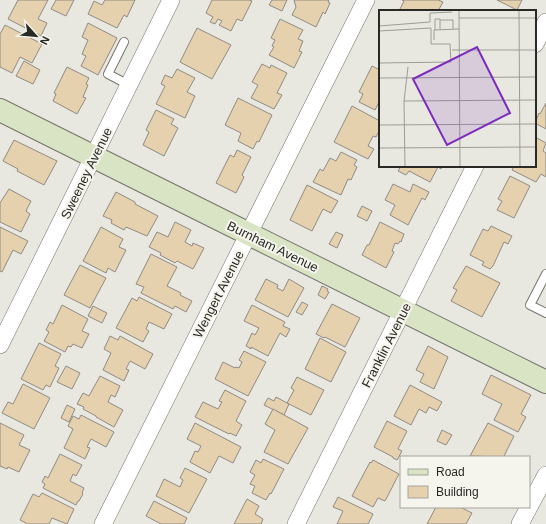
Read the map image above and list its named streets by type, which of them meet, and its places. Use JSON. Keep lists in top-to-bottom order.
{
  "streets": {
    "street": [
      "Sweeney Avenue",
      "Burnham Avenue",
      "Wengert Avenue",
      "Franklin Avenue"
    ]
  },
  "crossings": [
    ["Sweeney Avenue", "Burnham Avenue"],
    ["Burnham Avenue", "Wengert Avenue"],
    ["Burnham Avenue", "Franklin Avenue"]
  ],
  "legend": ["Road", "Building"],
  "north": "bottom right"
}
